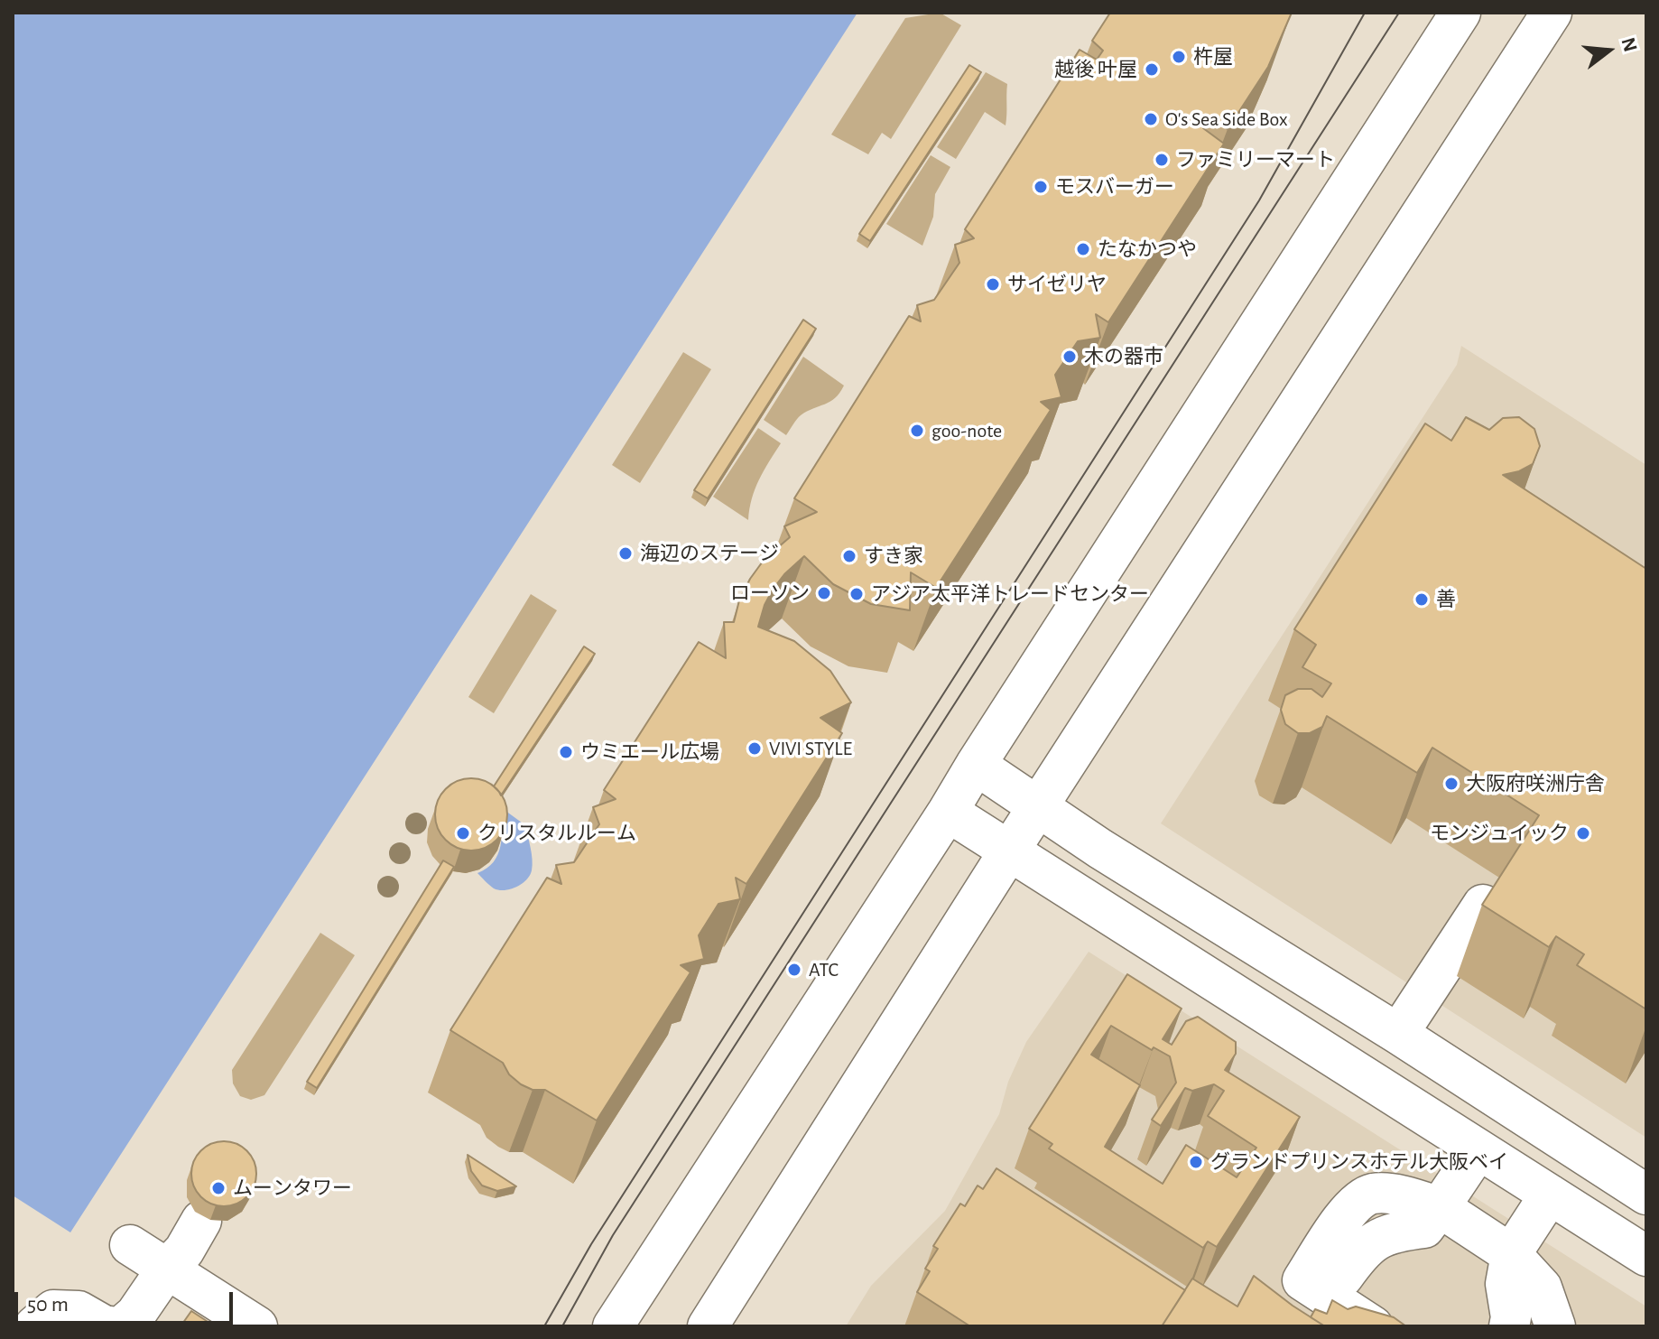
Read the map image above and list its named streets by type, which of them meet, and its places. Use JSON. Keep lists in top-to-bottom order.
{
  "places": [
    "杵屋",
    "越後 叶屋",
    "O's Sea Side Box",
    "ファミリーマート",
    "モスバーガー",
    "たなかつや",
    "サイゼリヤ",
    "木の器市",
    "goo-note",
    "海辺のステージ",
    "すき家",
    "ローソン",
    "アジア太平洋トレードセンター",
    "善",
    "VIVI STYLE",
    "ウミエール広場",
    "大阪府咲洲庁舎",
    "クリスタルルーム",
    "モンジュイック",
    "ATC",
    "グランドプリンスホテル大阪ベイ",
    "ムーンタワー"
  ],
  "scale_bar": "50 m",
  "north": "right"
}
